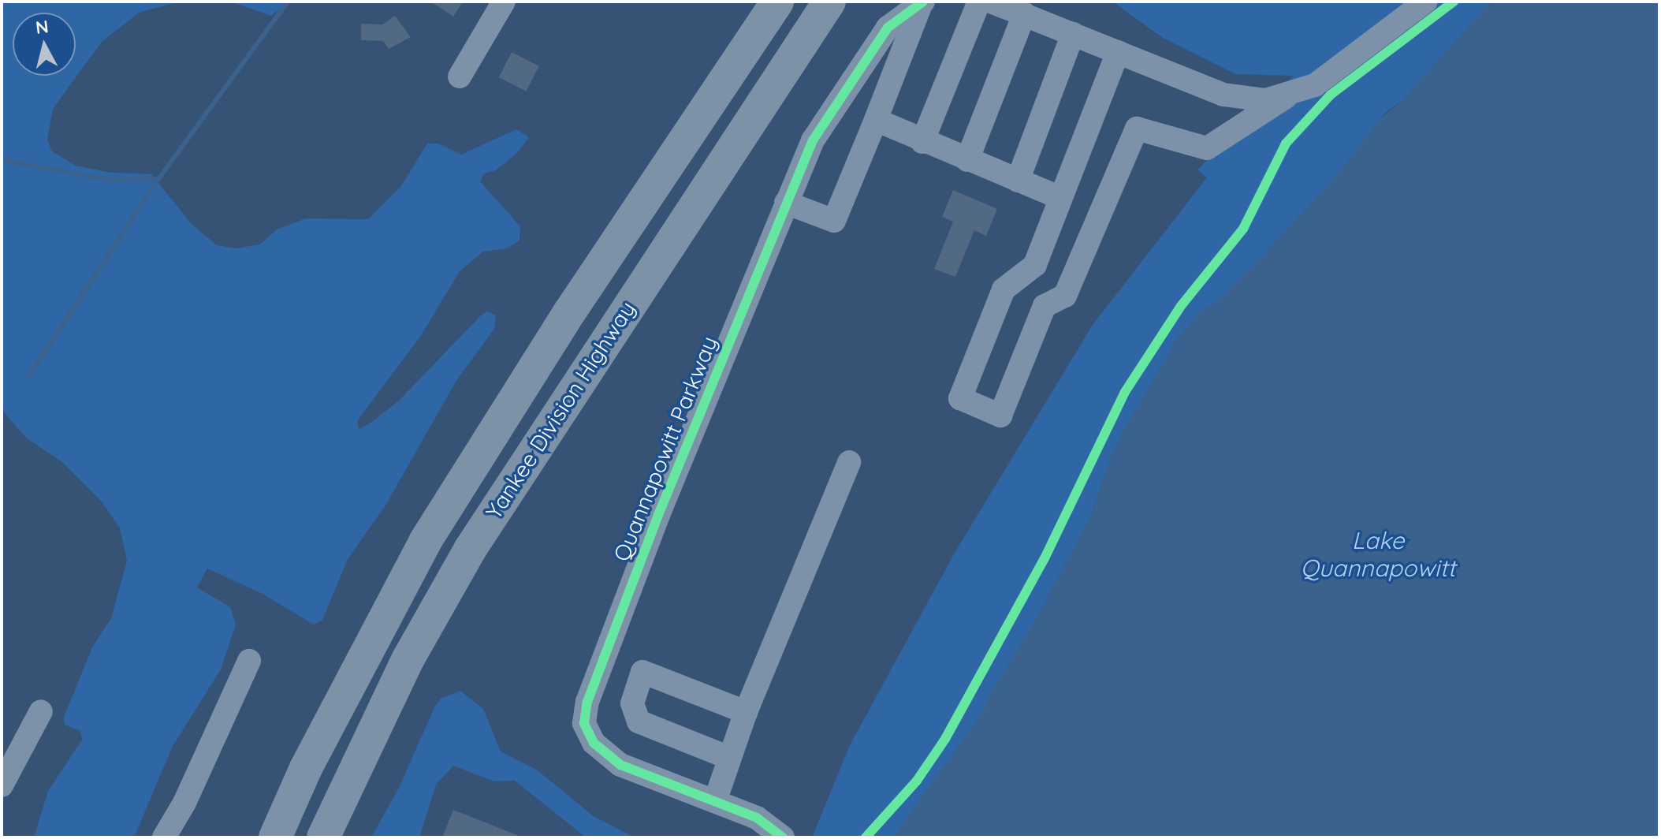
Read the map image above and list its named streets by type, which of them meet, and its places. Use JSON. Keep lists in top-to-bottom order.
{
  "streets": {
    "highway": ["Yankee Division Highway"],
    "street": ["Quannapowitt Parkway"]
  },
  "water": ["Lake Quannapowitt"],
  "north": "top"
}
